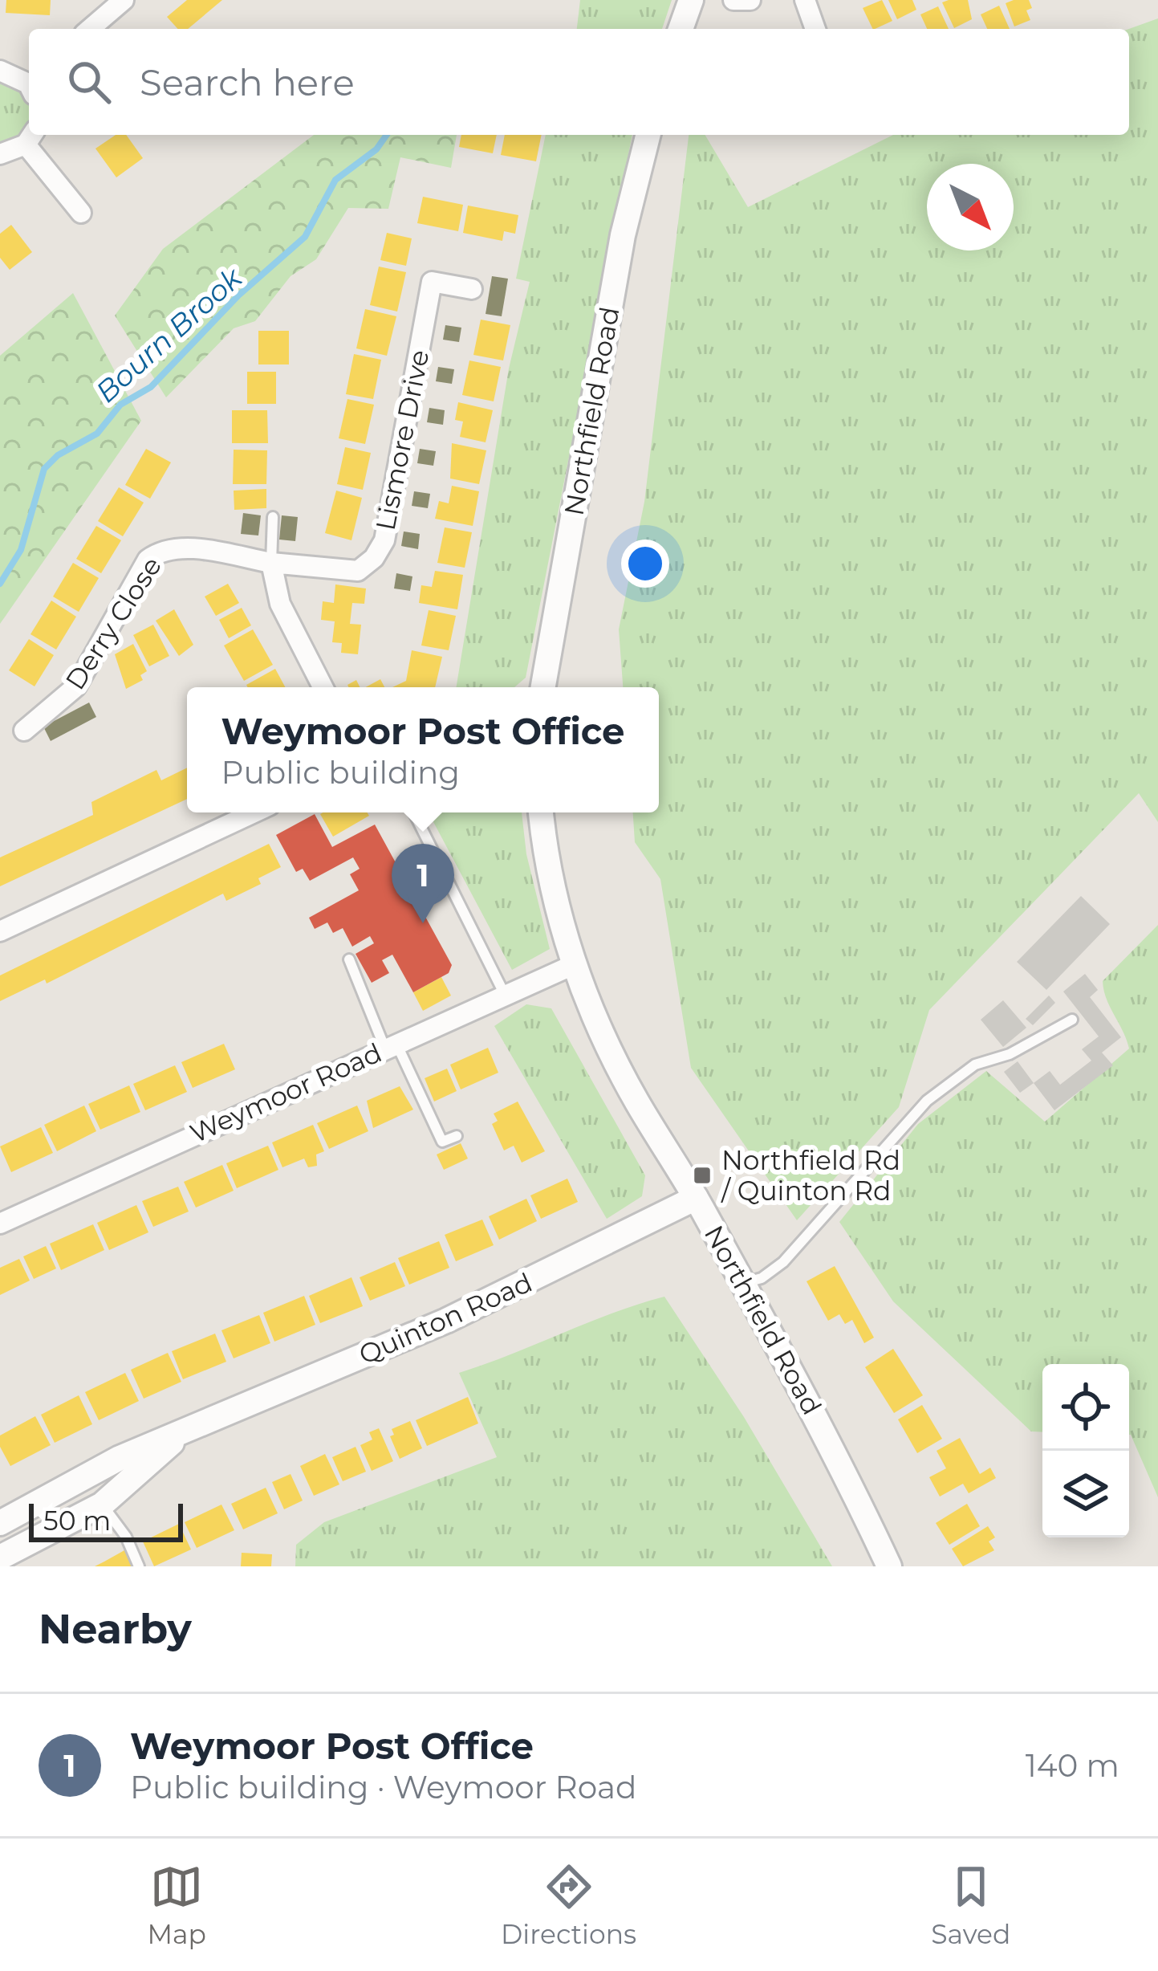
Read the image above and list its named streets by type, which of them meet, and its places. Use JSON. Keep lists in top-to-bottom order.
{
  "streets": {
    "street": [
      "Northfield Road",
      "Lismore Drive",
      "Derry Close",
      "Weymoor Road",
      "Quinton Road"
    ]
  },
  "crossings": [
    ["Northfield Road", "Weymoor Road"],
    ["Northfield Road", "Quinton Road"],
    ["Lismore Drive", "Derry Close"]
  ],
  "water": ["Bourn Brook"],
  "places": {
    "transit": ["Northfield Rd / Quinton Rd"]
  },
  "scale_bar": "50 m",
  "north": "bottom right",
  "page": {
    "search": "Search here",
    "popup": ["Weymoor Post Office", "Public building"],
    "pins": "1",
    "scale": "50 m",
    "heading": "Nearby",
    "list": [
      {
        "mark": "1",
        "name": "Weymoor Post Office",
        "note": "Public building · Weymoor Road",
        "value": "140 m"
      }
    ],
    "nav": ["Map", "Directions", "Saved"]
  }
}
